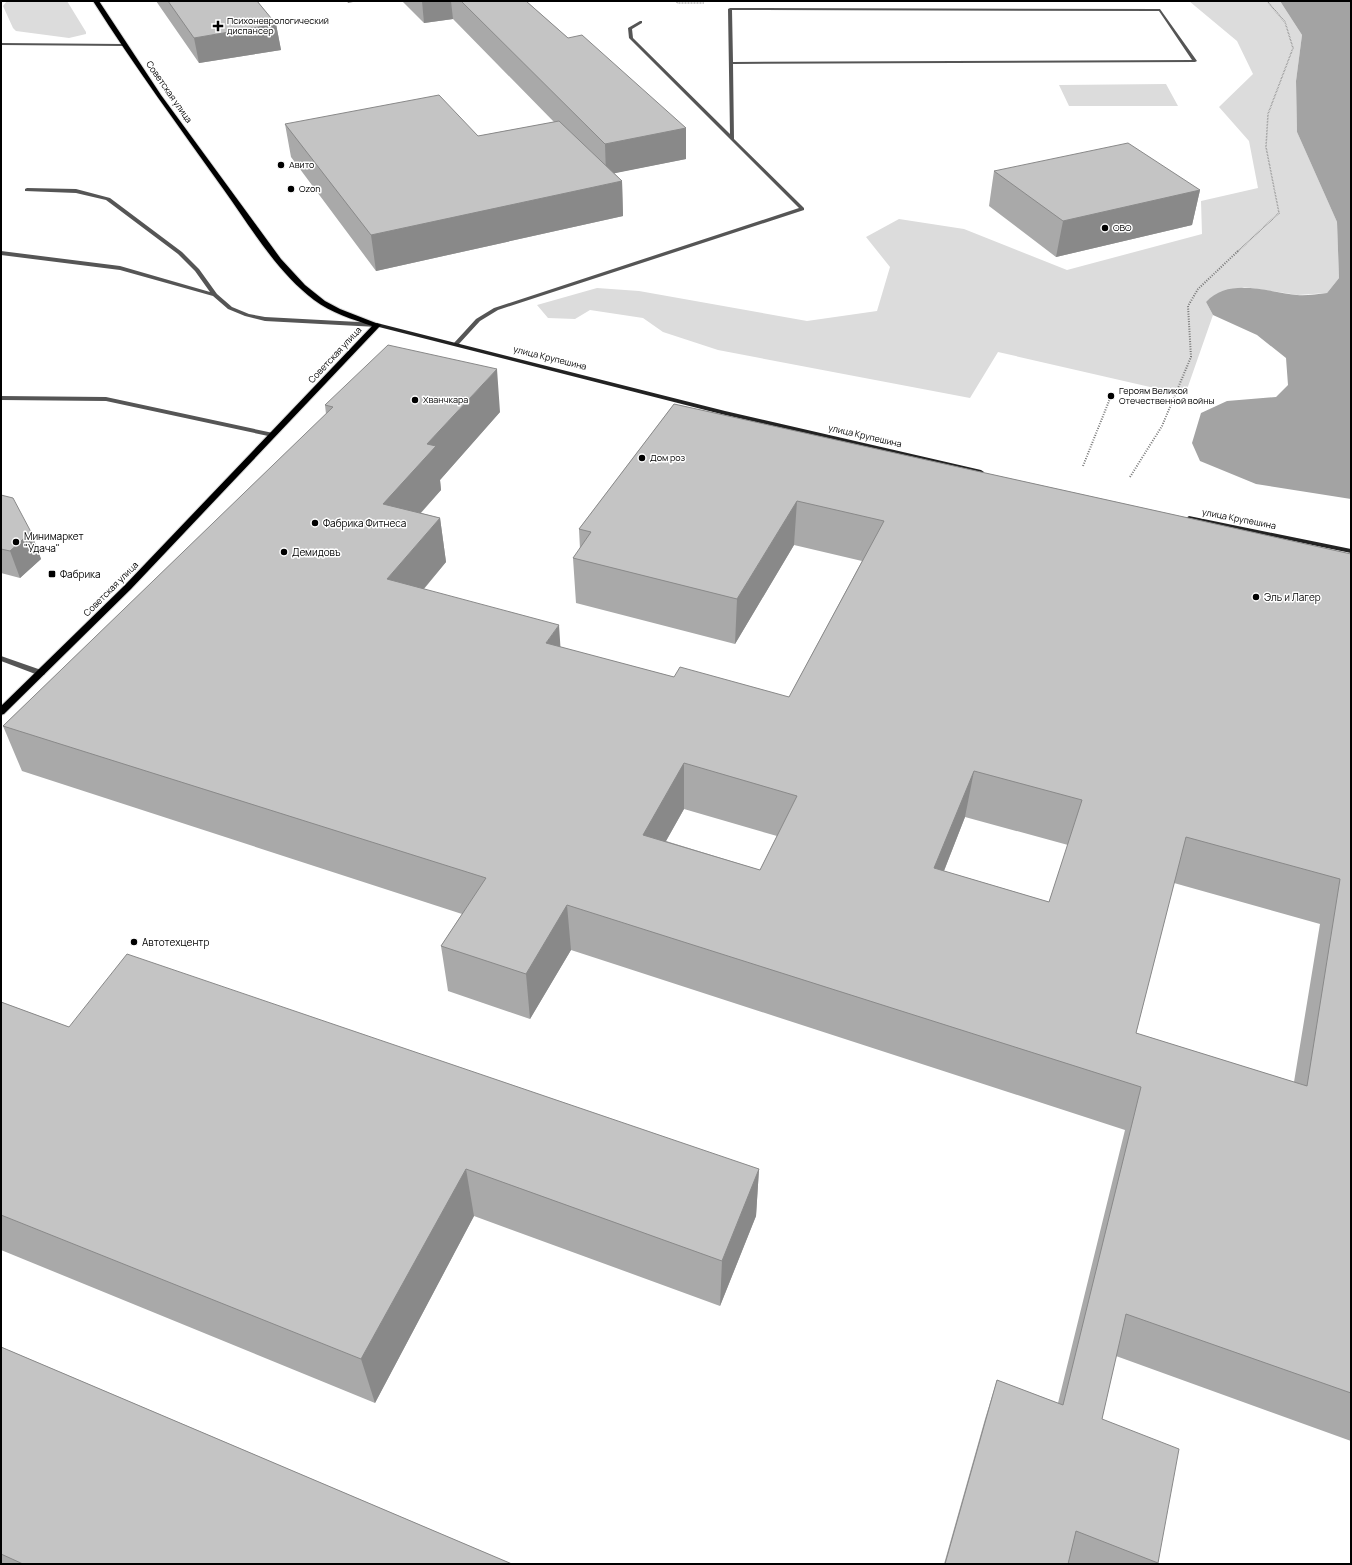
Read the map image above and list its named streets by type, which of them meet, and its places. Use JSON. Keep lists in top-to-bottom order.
{
  "streets": {
    "main road": ["Советская улица", "улица Крупешина"]
  },
  "crossings": [
    ["Советская улица", "улица Крупешина"]
  ],
  "places": {
    "health": ["Психоневрологический диспансер"],
    "other": [
      "Авито",
      "Ozon",
      "ОВО",
      "Героям Великой Отечественной войны",
      "Хванчкара",
      "Дом роз",
      "Фабрика Фитнеса",
      "Минимаркет \"Удача\"",
      "Демидовъ",
      "Эль и Лагер",
      "Автотехцентр"
    ],
    "transit": ["Фабрика"]
  }
}
